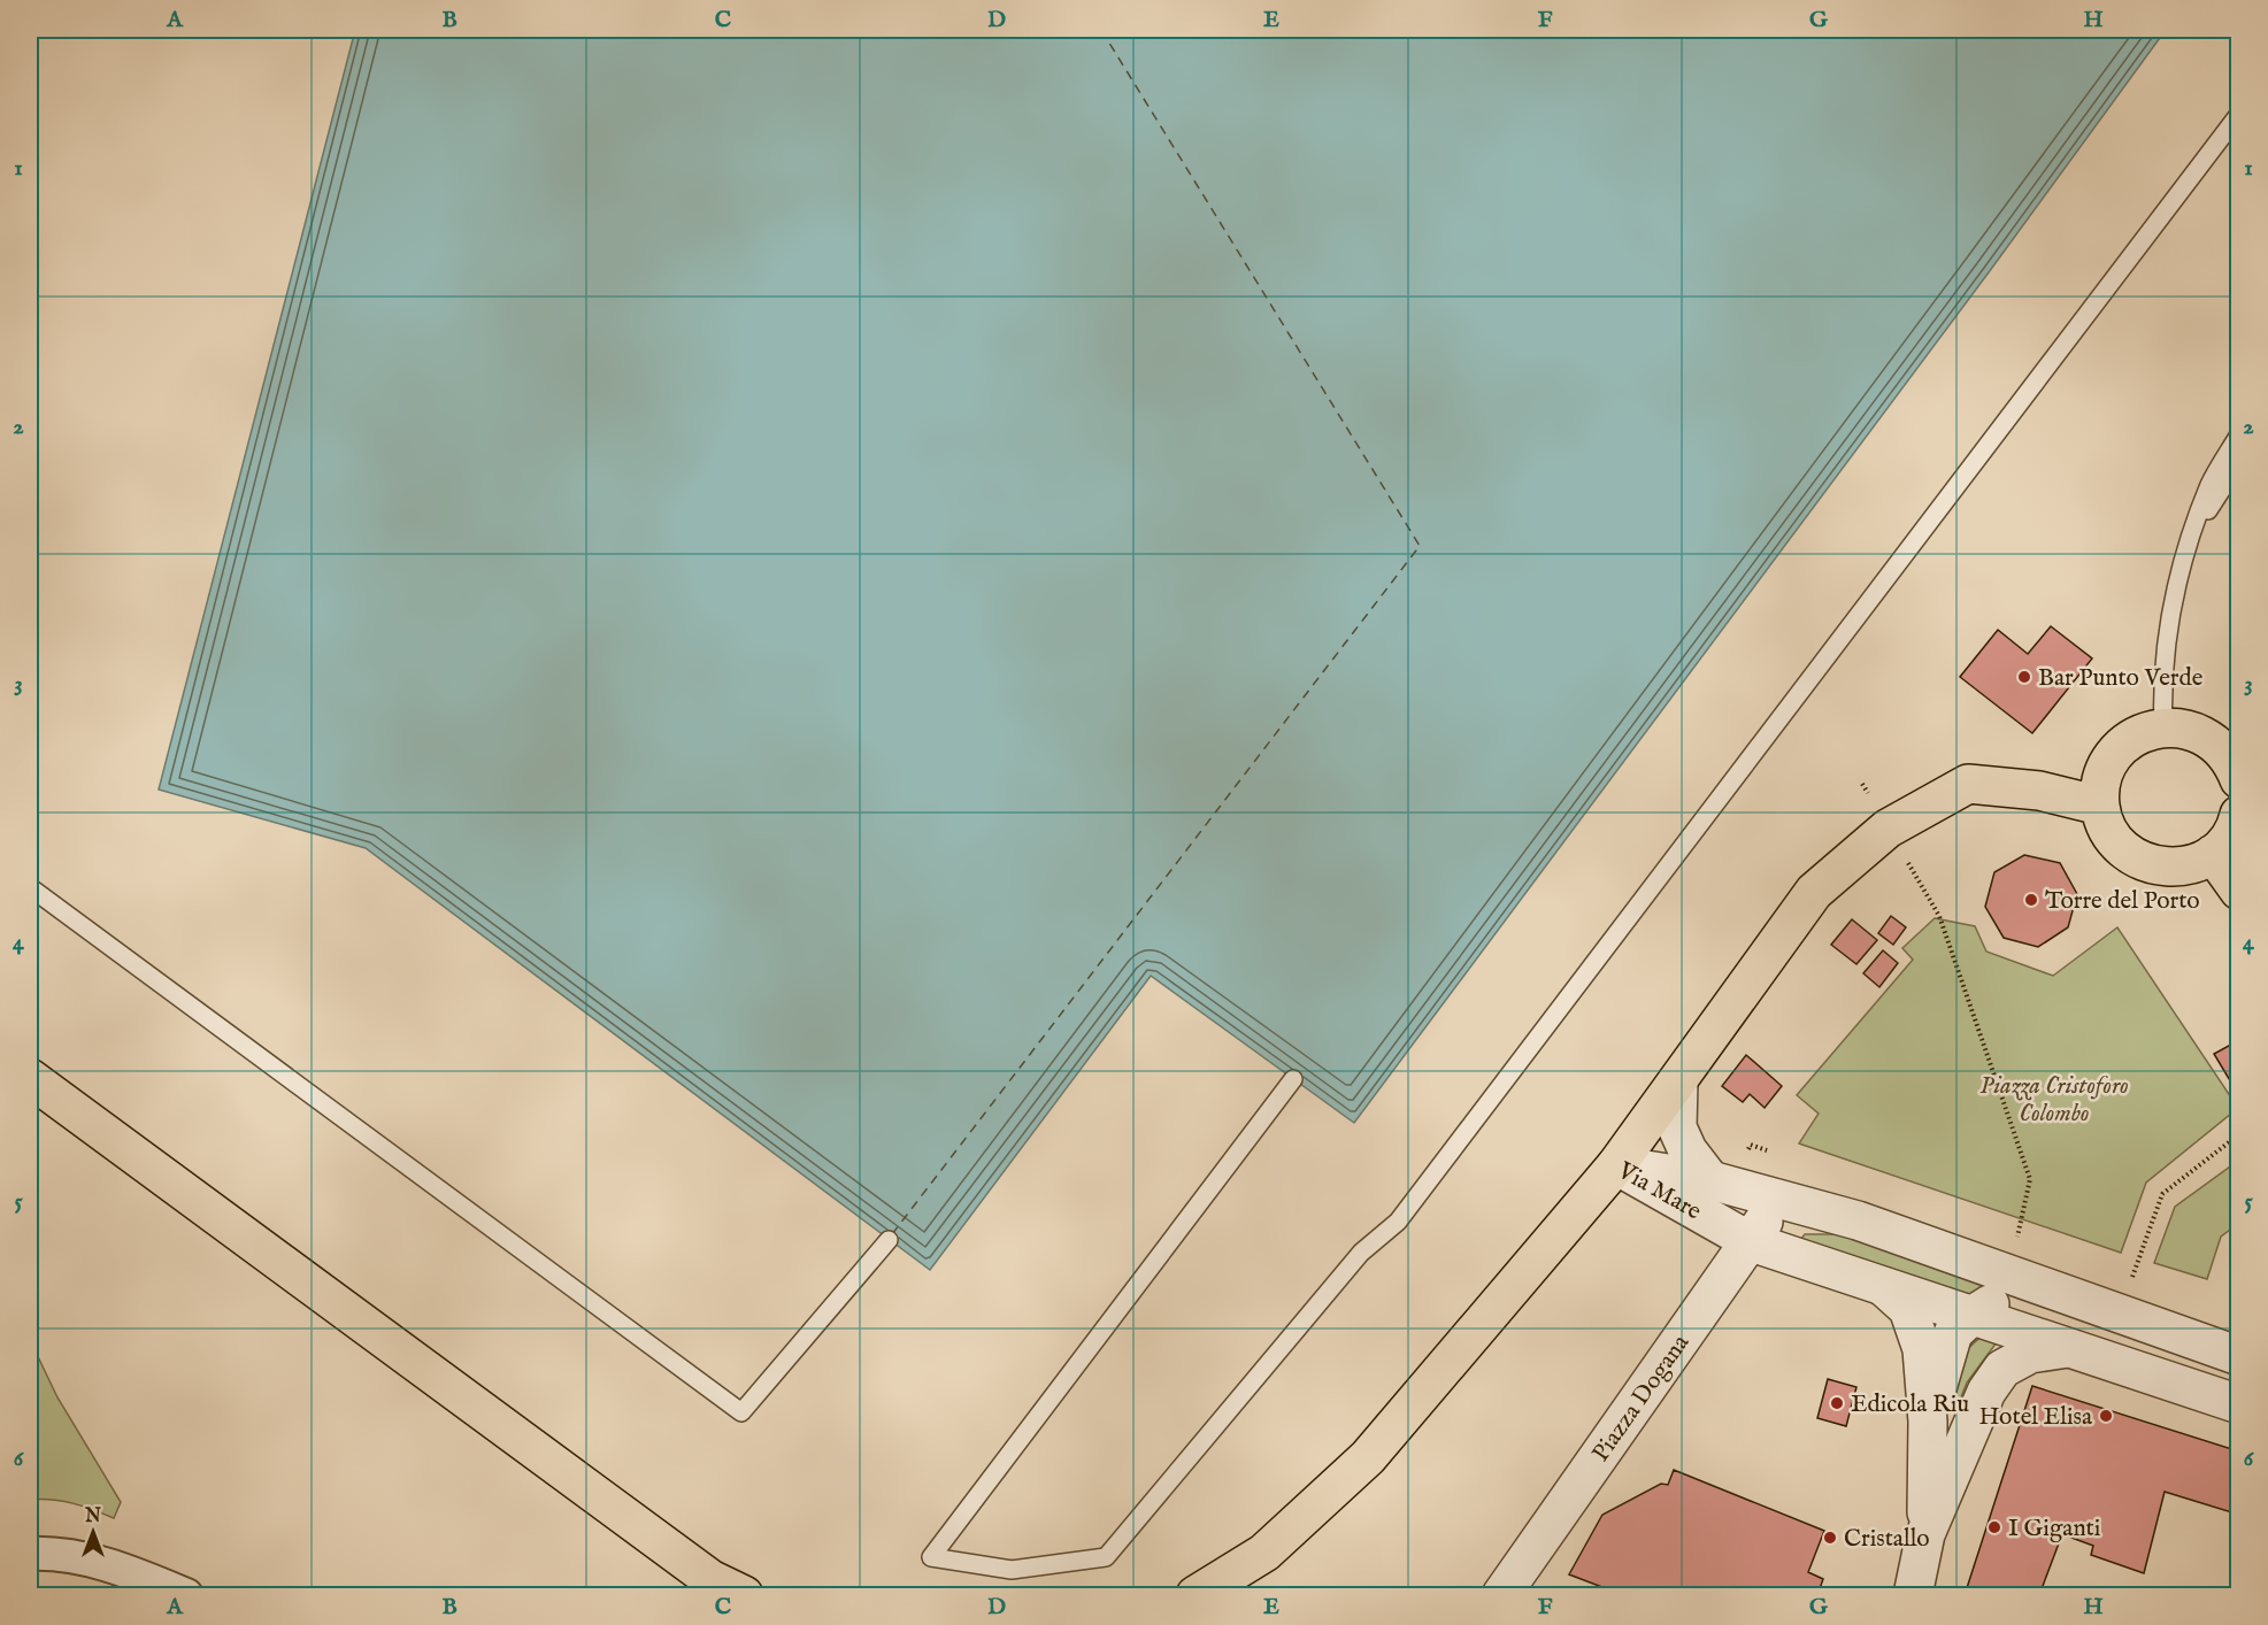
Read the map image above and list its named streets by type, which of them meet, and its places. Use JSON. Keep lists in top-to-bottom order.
{
  "streets": {
    "street": ["Via Mare", "Piazza Dogana"]
  },
  "crossings": [
    ["Via Mare", "Piazza Dogana"]
  ],
  "parks": ["Piazza Cristoforo Colombo"],
  "places": [
    "Bar Punto Verde",
    "Torre del Porto",
    "Edicola Riu",
    "Hotel Elisa",
    "I Giganti",
    "Cristallo"
  ],
  "north": "top",
  "grid": {
    "columns": [
      "A",
      "B",
      "C",
      "D",
      "E",
      "F",
      "G",
      "H"
    ],
    "rows": [
      "1",
      "2",
      "3",
      "4",
      "5",
      "6"
    ]
  }
}
